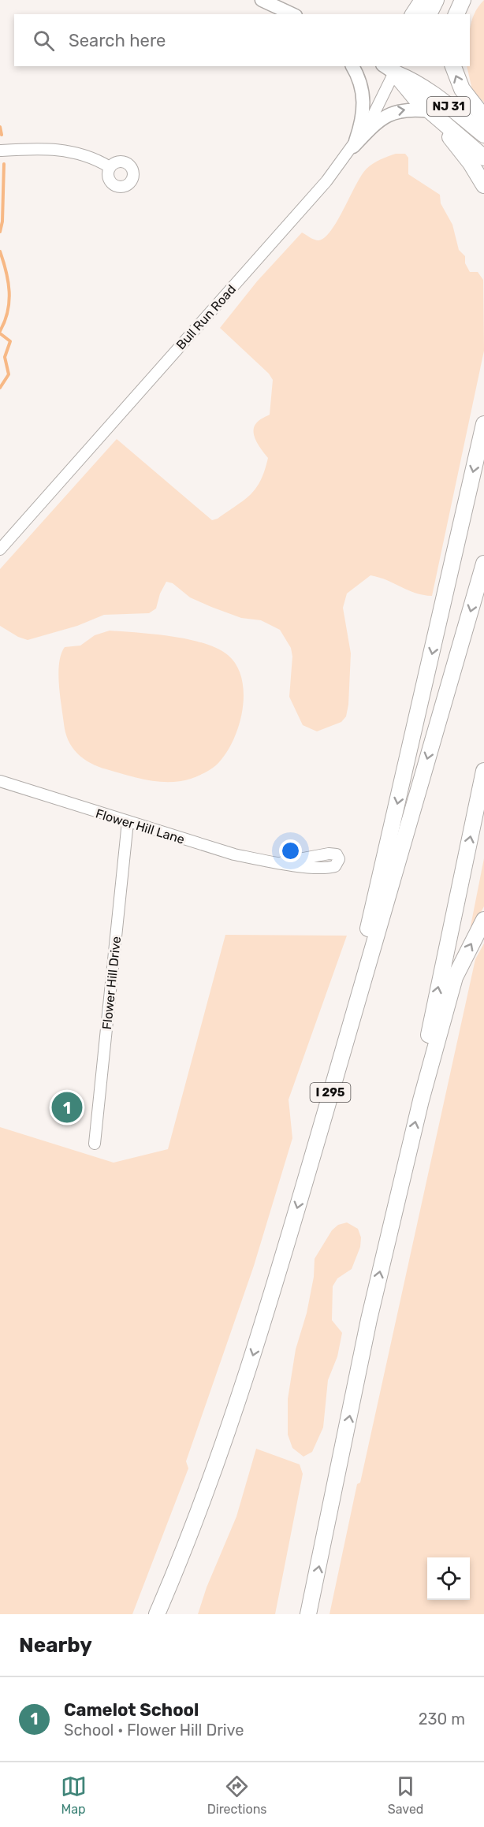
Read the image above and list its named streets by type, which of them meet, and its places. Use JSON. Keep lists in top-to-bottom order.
{
  "streets": {
    "highway": ["NJ 31", "I 295"],
    "street": ["Bull Run Road", "Flower Hill Lane", "Flower Hill Drive"]
  },
  "crossings": [
    ["NJ 31", "Bull Run Road"],
    ["Flower Hill Lane", "Flower Hill Drive"]
  ],
  "page": {
    "search": "Search here",
    "pins": "1",
    "heading": "Nearby",
    "list": [
      {
        "mark": "1",
        "name": "Camelot School",
        "note": "School · Flower Hill Drive",
        "value": "230 m"
      }
    ],
    "nav": ["Map", "Directions", "Saved"]
  }
}
